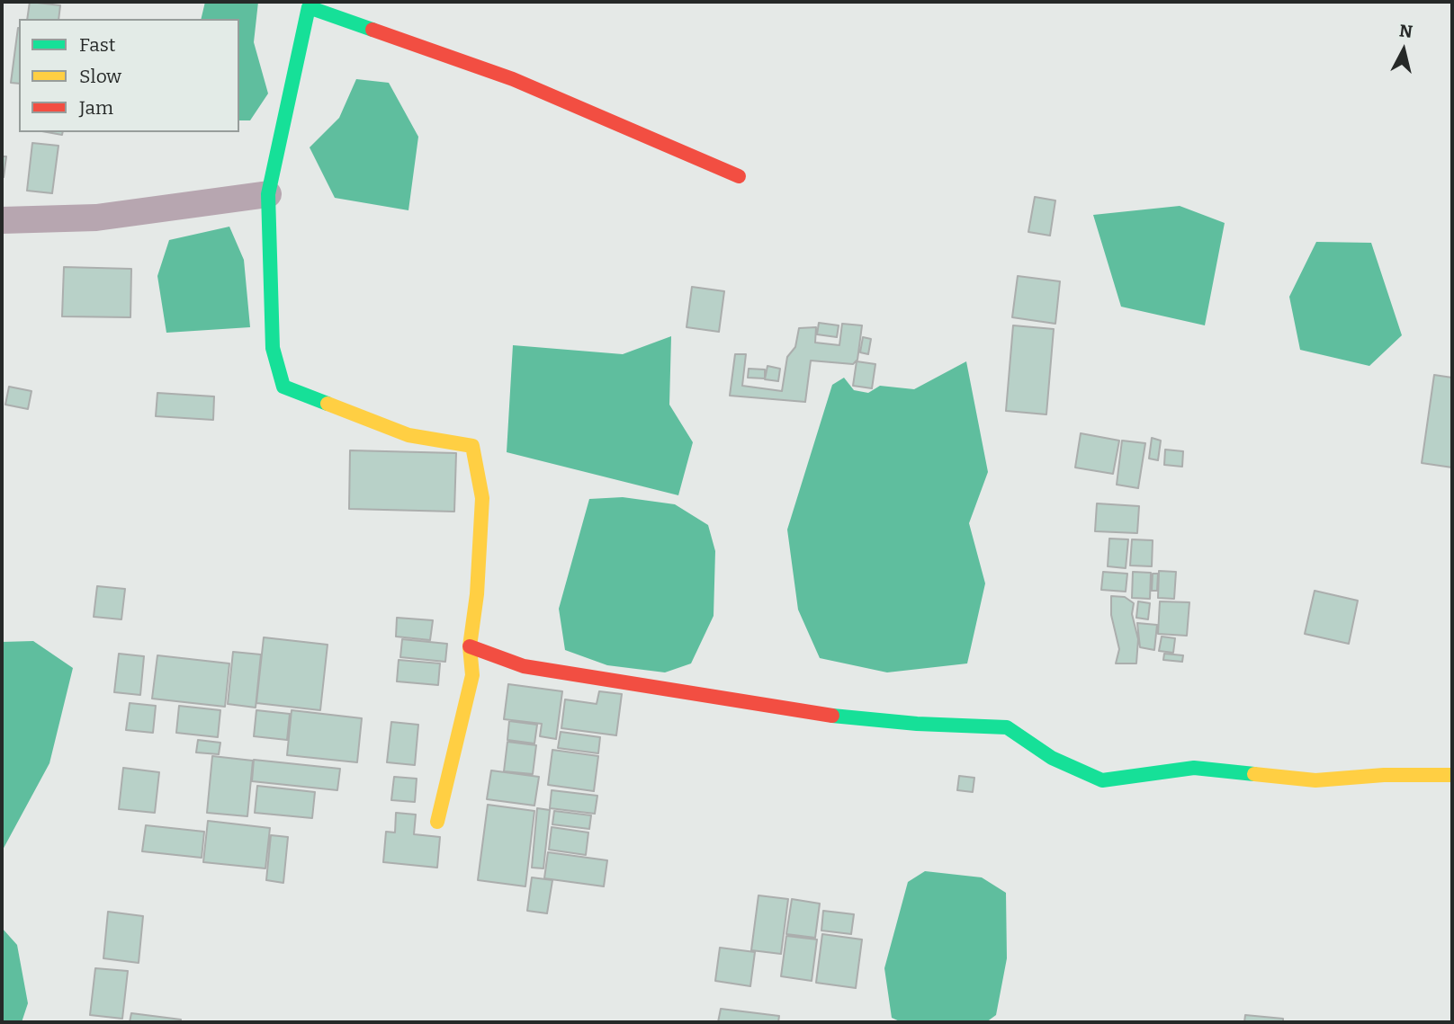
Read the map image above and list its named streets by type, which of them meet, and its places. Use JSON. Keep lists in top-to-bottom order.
{
  "legend": ["Fast", "Slow", "Jam"],
  "north": "top"
}
